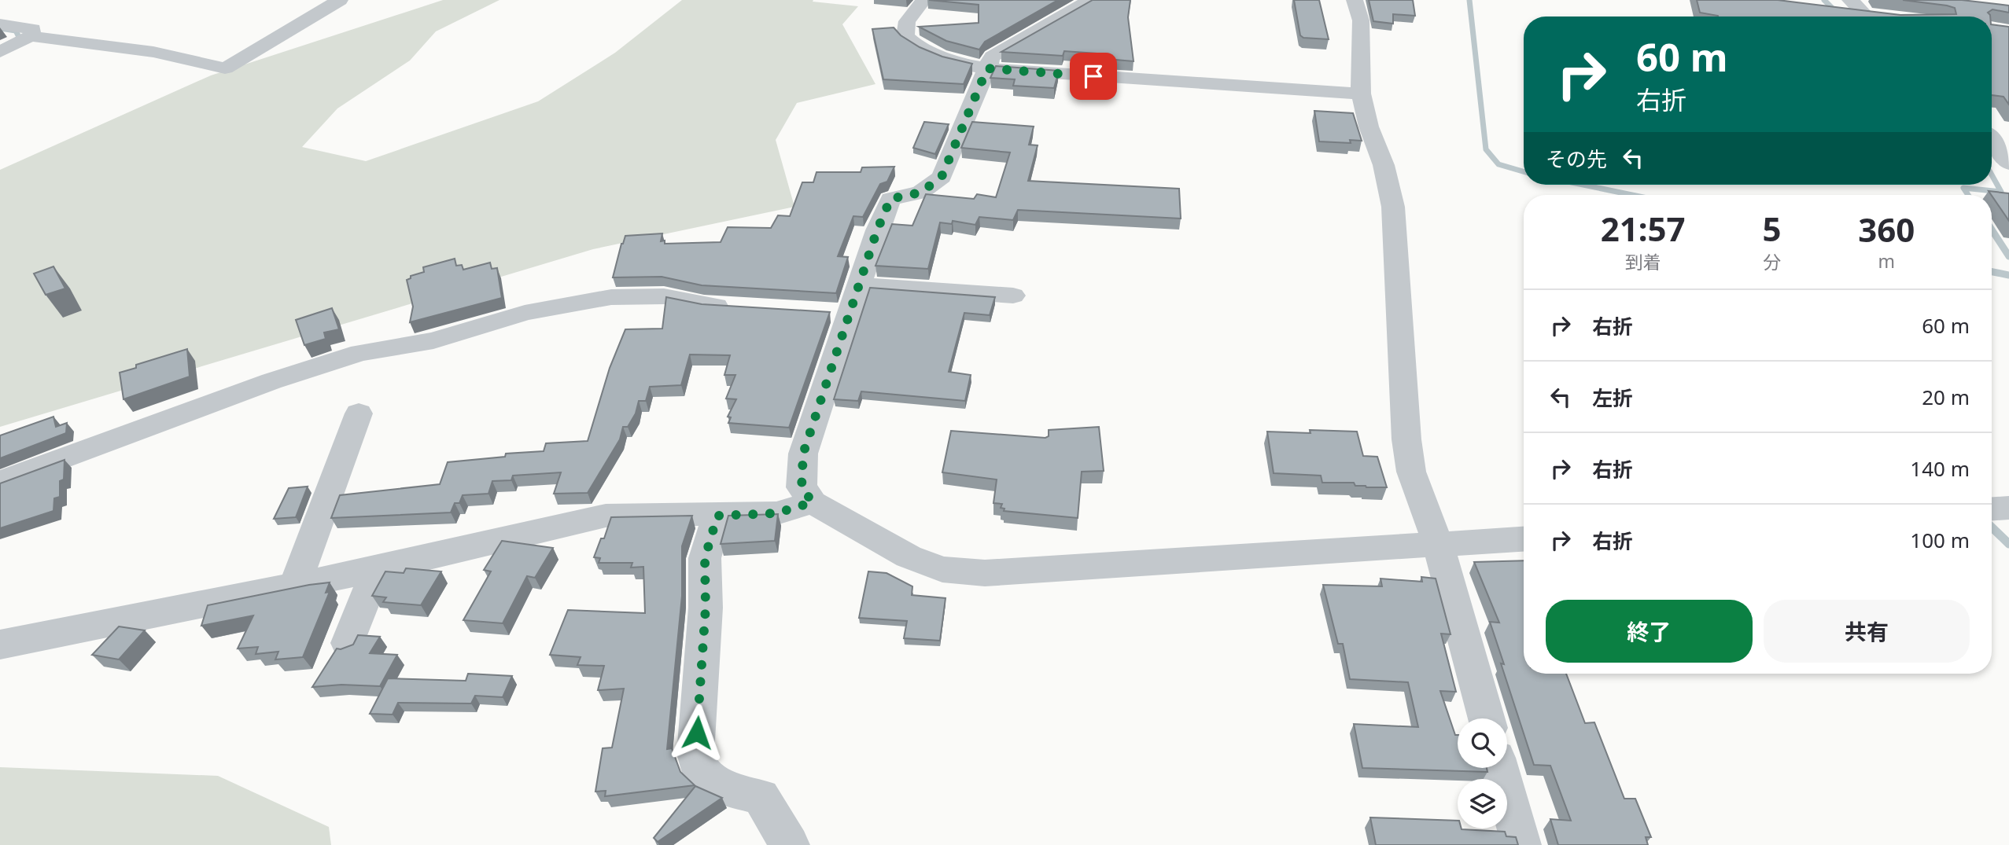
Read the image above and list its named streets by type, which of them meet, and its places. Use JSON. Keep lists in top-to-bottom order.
{
  "page": {
    "turn": ["60 m", "右折"],
    "then": "その先",
    "eta": [
      "21:57",
      "到着",
      "5",
      "分",
      "360",
      "m"
    ],
    "list": [
      {
        "name": "右折",
        "value": "60 m"
      },
      {
        "name": "左折",
        "value": "20 m"
      },
      {
        "name": "右折",
        "value": "140 m"
      },
      {
        "name": "右折",
        "value": "100 m"
      }
    ],
    "buttons": ["終了", "共有"]
  }
}
